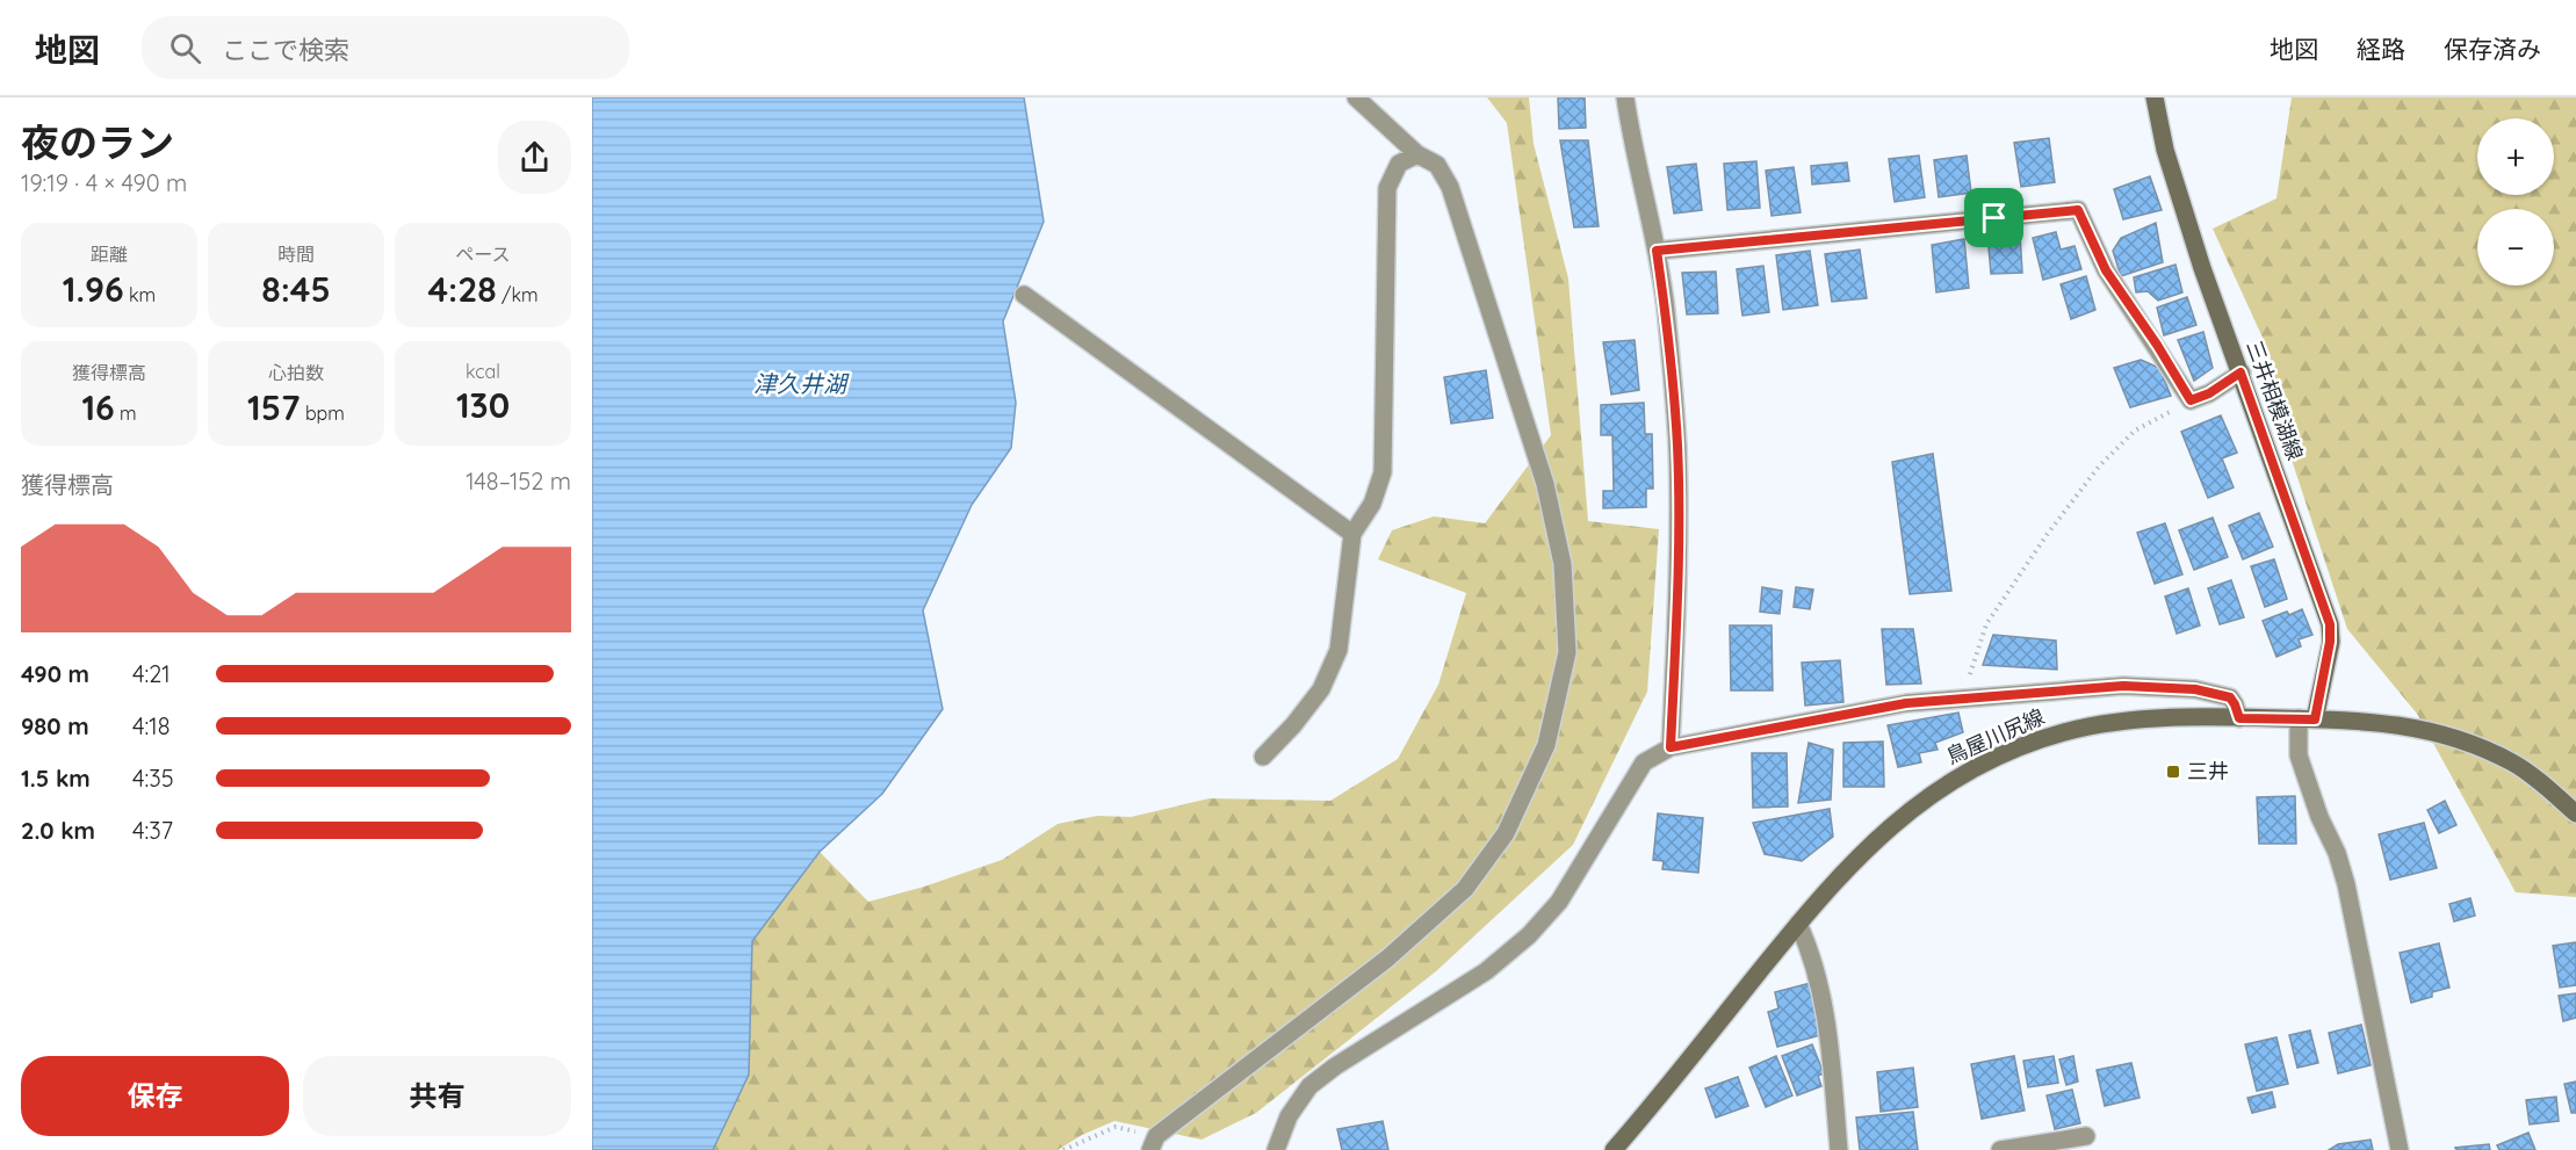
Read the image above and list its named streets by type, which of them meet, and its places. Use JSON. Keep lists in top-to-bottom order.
{
  "streets": {
    "main road": ["三井相模湖線", "鳥屋川尻線"]
  },
  "crossings": [
    ["三井相模湖線", "鳥屋川尻線"]
  ],
  "water": ["津久井湖"],
  "places": {
    "transit": ["三井"]
  },
  "page": {
    "header": "地図",
    "search": "ここで検索",
    "nav": ["地図", "経路", "保存済み"],
    "heading": ["夜のラン", "19:19 · 4 × 490 m"],
    "map_buttons": ["+", "−"],
    "stats": [
      ["距離", "1.96 km"],
      ["時間", "8:45"],
      ["ペース", "4:28 /km"],
      ["獲得標高", "16 m"],
      ["心拍数", "157 bpm"],
      ["kcal", "130"]
    ],
    "chart": ["獲得標高", "148–152 m"],
    "list": [
      {
        "name": "490 m",
        "note": "4:21"
      },
      {
        "name": "980 m",
        "note": "4:18"
      },
      {
        "name": "1.5 km",
        "note": "4:35"
      },
      {
        "name": "2.0 km",
        "note": "4:37"
      }
    ],
    "buttons": ["保存", "共有"]
  }
}
